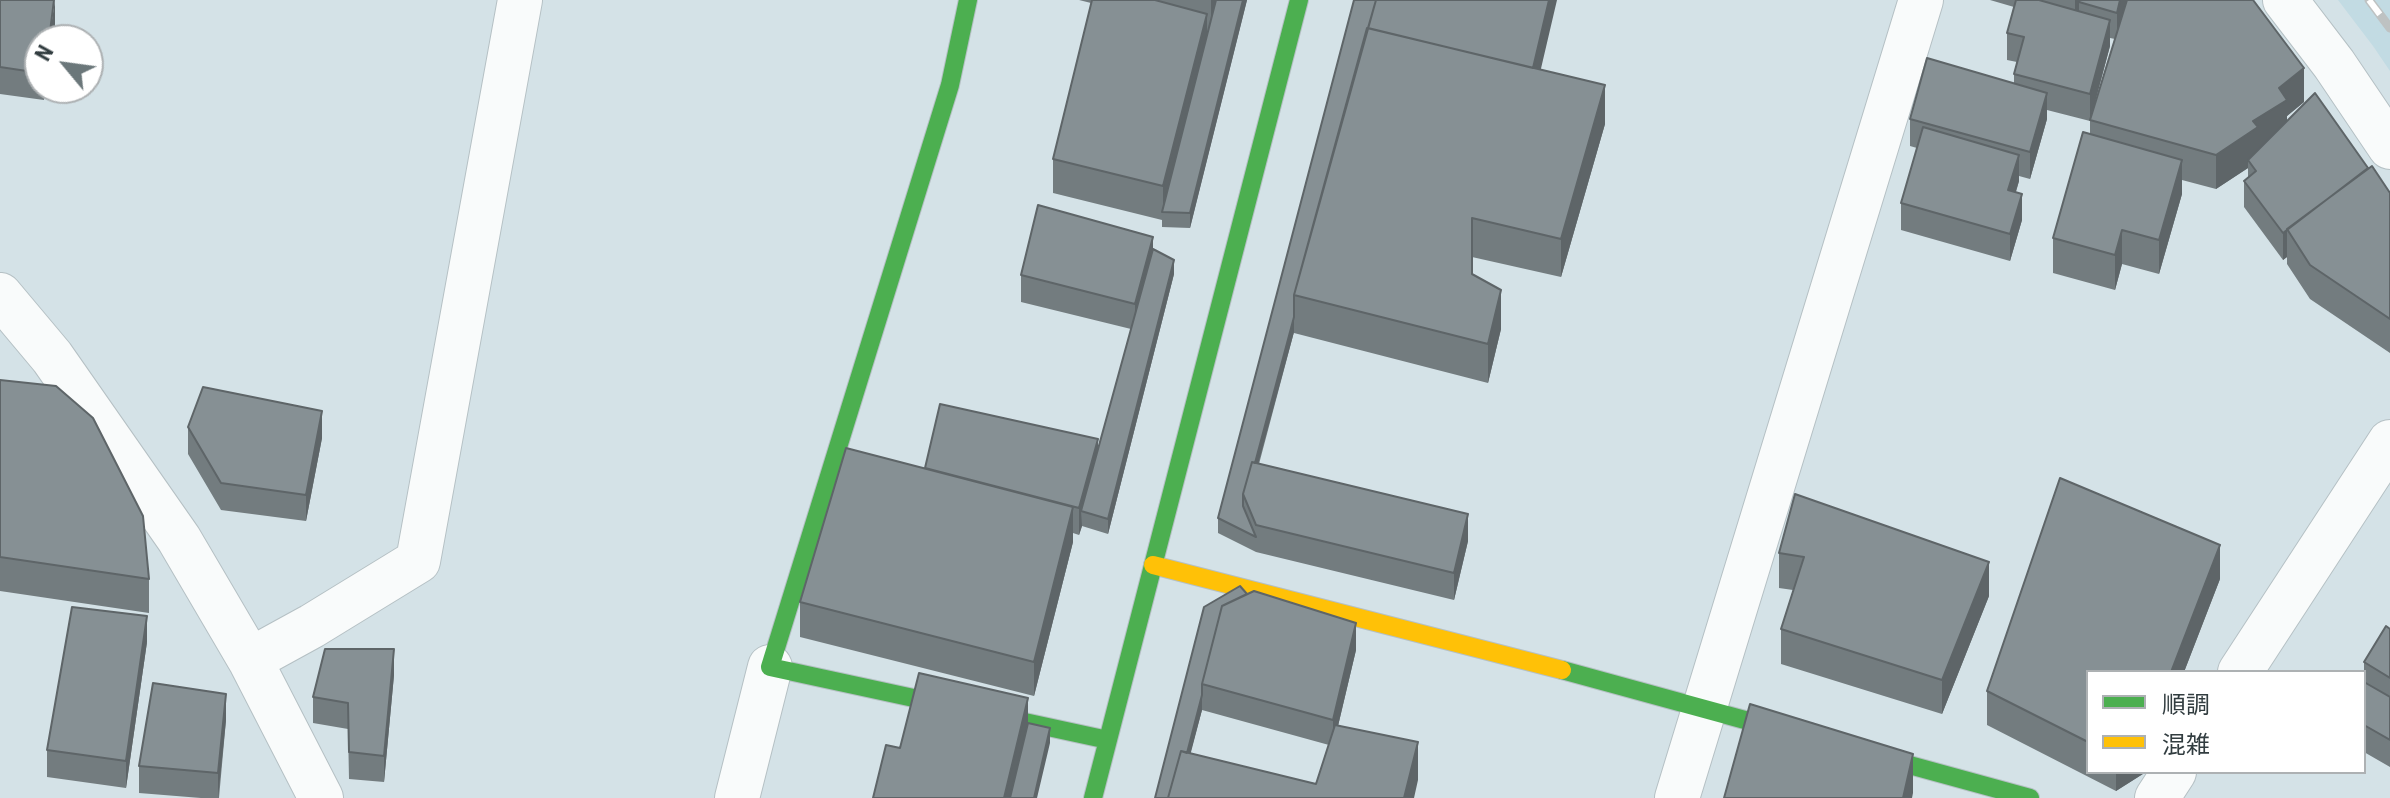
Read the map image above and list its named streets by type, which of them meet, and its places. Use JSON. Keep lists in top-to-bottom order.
{
  "legend": ["順調", "混雑"],
  "north": "top left"
}
